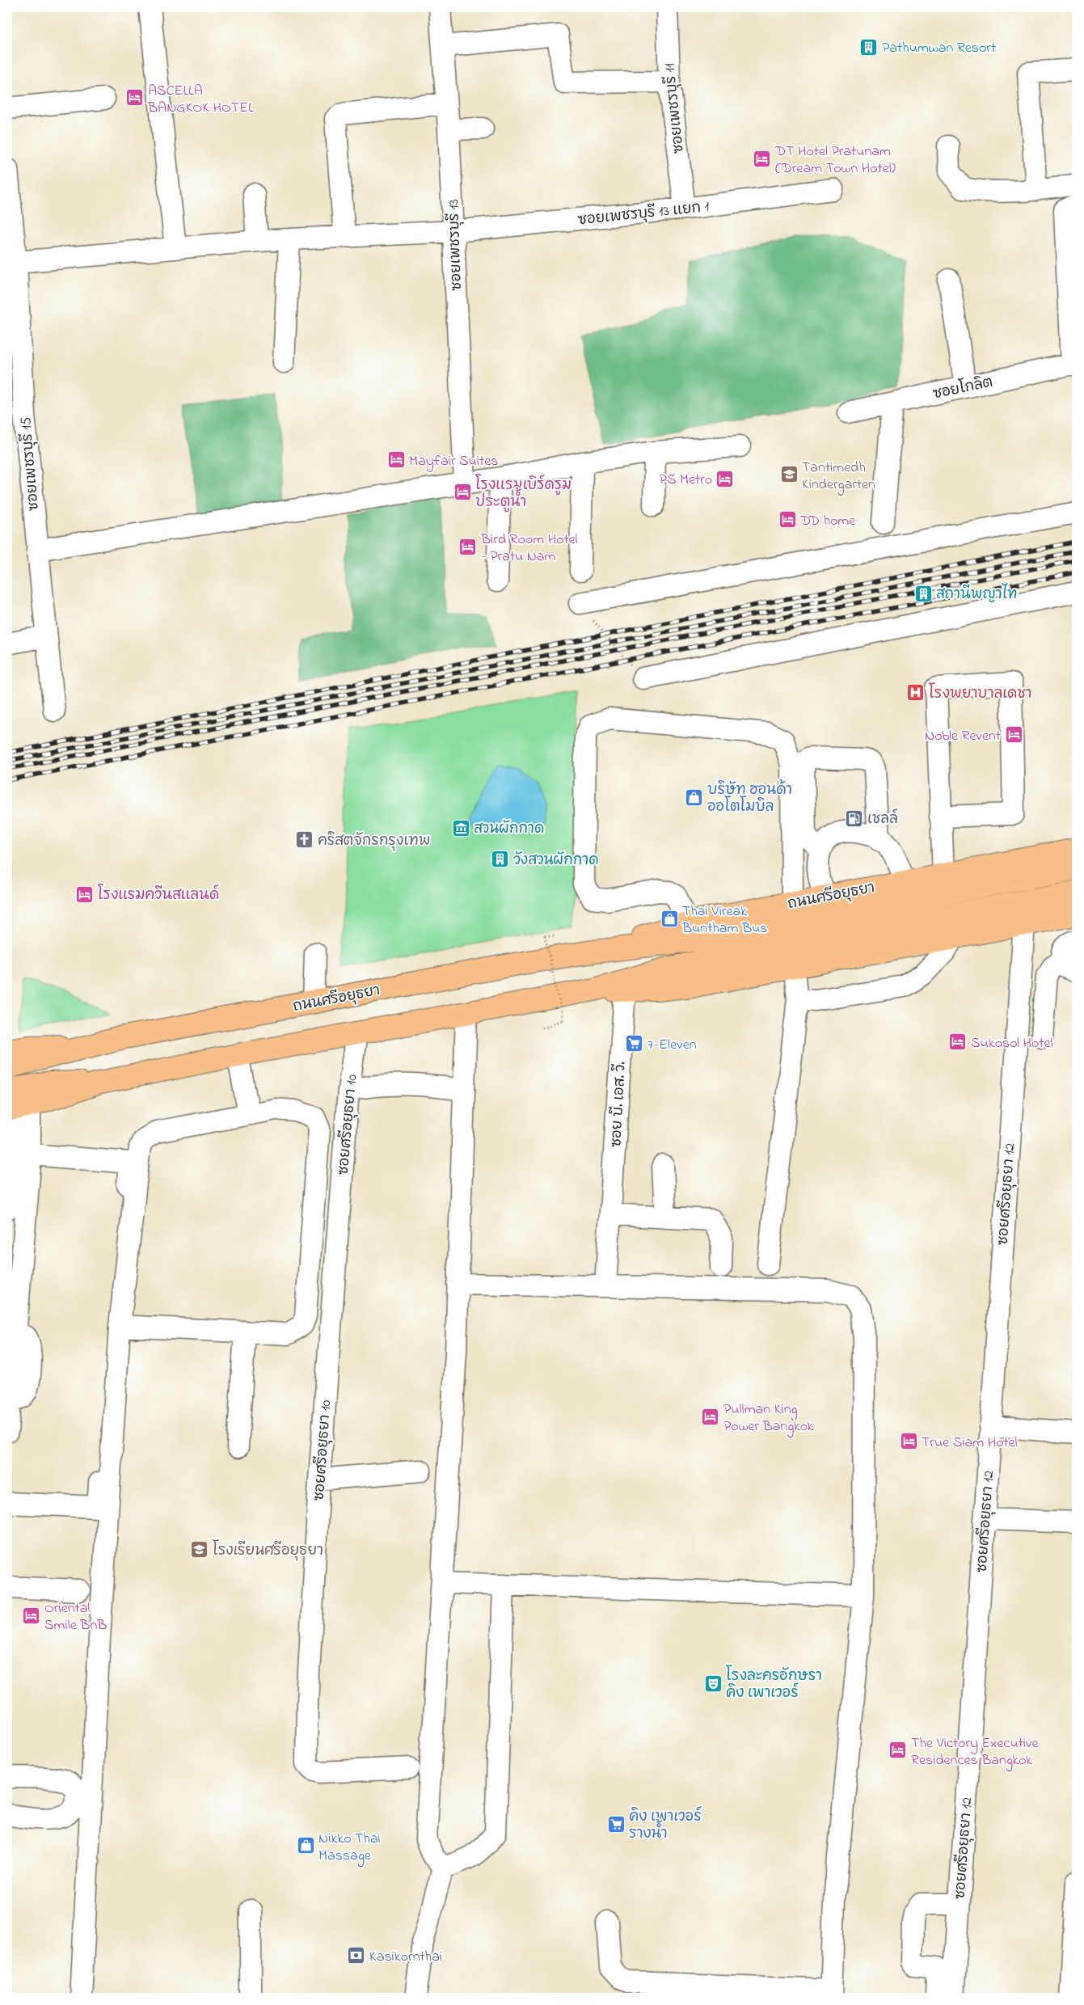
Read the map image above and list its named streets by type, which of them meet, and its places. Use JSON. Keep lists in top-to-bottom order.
{
  "streets": {
    "main road": ["ถนนศรีอยุธยา"],
    "street": [
      "ซอยเพชรบุรี 11",
      "ซอยเพชรบุรี 13 แยก 1",
      "ซอยเพชรบุรี 13",
      "ซอยโกลิต",
      "ซอยเพชรบุรี 15",
      "ซอย บี. เอส. วี.",
      "ซอยศรีอยุธยา 10",
      "ซอยศรีอยุธยา 12"
    ]
  },
  "crossings": [
    ["ซอยเพชรบุรี 11", "ซอยเพชรบุรี 13 แยก 1"],
    ["ซอยเพชรบุรี 13 แยก 1", "ซอยเพชรบุรี 13"],
    ["ซอยเพชรบุรี 13 แยก 1", "ซอยเพชรบุรี 15"]
  ],
  "places": {
    "building": ["Pathumwan Resort", "สถานีพญาไท", "วังสวนผักกาด"],
    "hotel": [
      "ASCELLA BANGKOK HOTEL",
      "DT Hotel Pratunam (Dream Town Hotel)",
      "Mayfair Suites",
      "PS Metro",
      "โรงแรมเบิร์ดรูม ประตูน้ำ",
      "DD home",
      "Bird Room Hotel - Pratu Nam",
      "Noble Revent",
      "โรงแรมควีนสแลนด์",
      "Sukosol Hotel",
      "Pullman King Power Bangkok",
      "True Siam Hotel",
      "Oriental Smile BnB",
      "The Victory Executive Residences Bangkok"
    ],
    "school or university": ["Tantimedh Kindergarten", "โรงเรียนศรีอยุธยา"],
    "hospital": ["โรงพยาบาลเดชา"],
    "shop": ["บริษัท ฮอนด้า ออโตโมบิล", "Thai Vireak Buntham Bus", "Nikko Thai Massage"],
    "fuel station": ["เชลล์"],
    "museum": ["สวนผักกาด"],
    "church": ["คริสตจักรกรุงเทพ"],
    "supermarket": ["7-Eleven", "คิง เพาเวอร์ รางน้ำ"],
    "theatre": ["โรงละครอักษรา คิง เพาเวอร์"],
    "bank": ["Kasikornthai"]
  }
}
